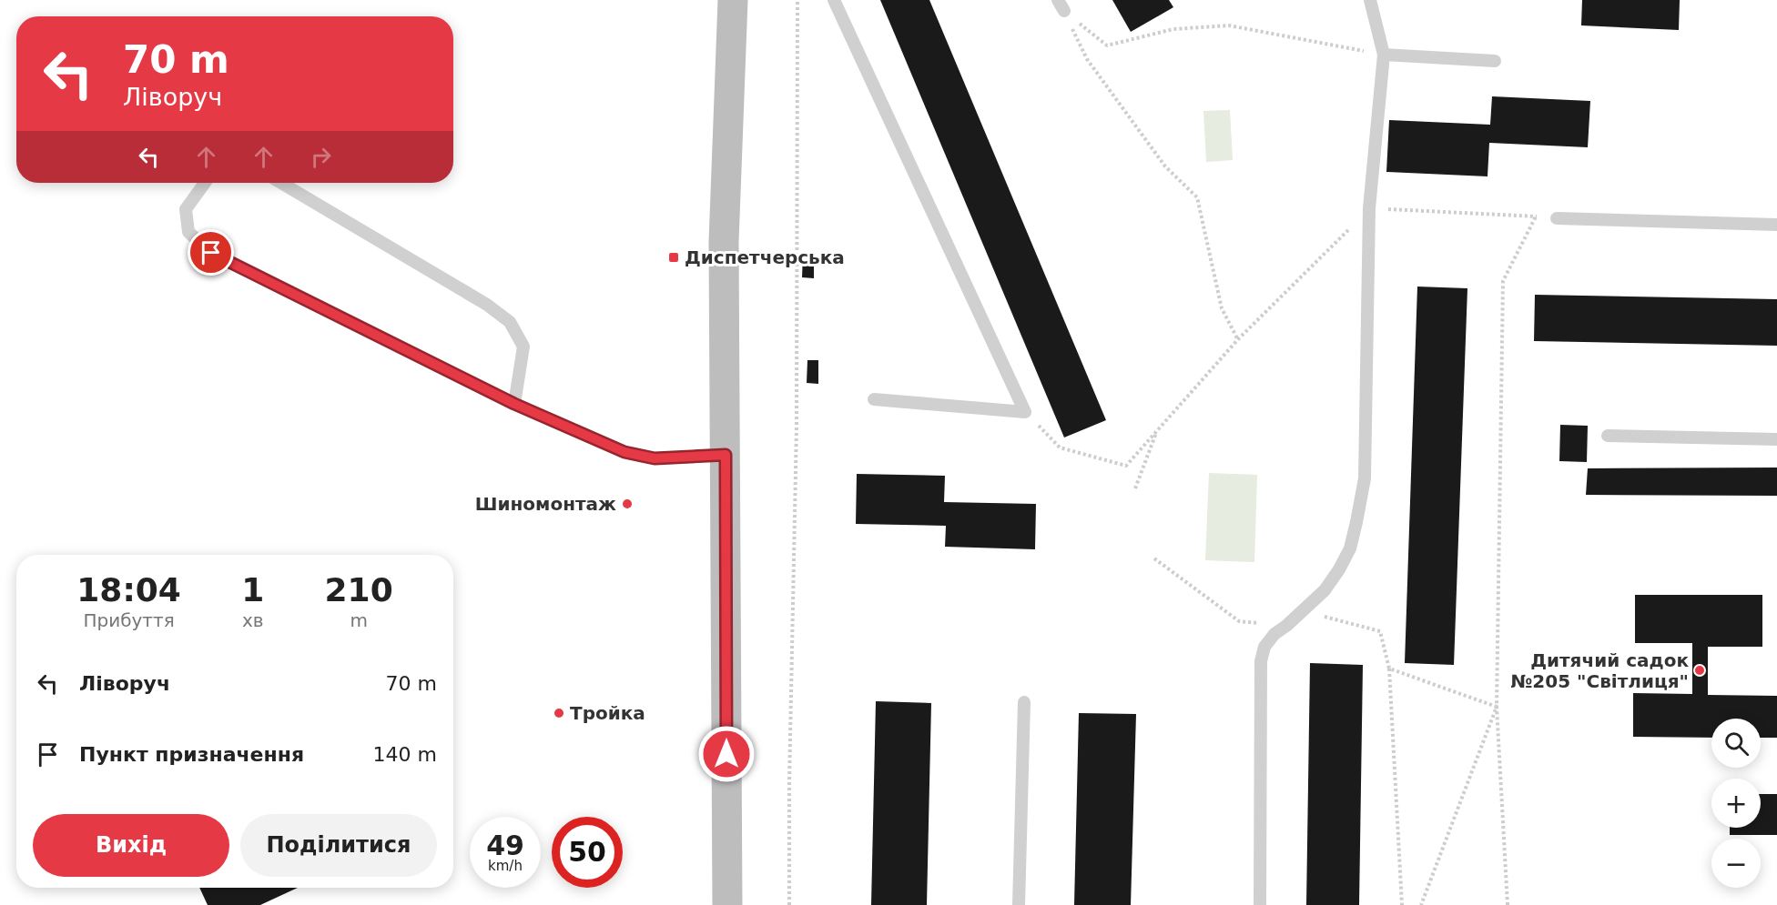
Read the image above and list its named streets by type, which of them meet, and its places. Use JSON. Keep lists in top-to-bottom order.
{
  "places": {
    "transit": ["Диспетчерська"],
    "other": ["Шиномонтаж", "Дитячий садок №205 \"Свiтлиця\"", "Тройка"]
  },
  "page": {
    "turn": ["70 m", "Ліворуч"],
    "eta": [
      "18:04",
      "Прибуття",
      "1",
      "хв",
      "210",
      "m"
    ],
    "list": [
      {
        "name": "Ліворуч",
        "value": "70 m"
      },
      {
        "name": "Пункт призначення",
        "value": "140 m"
      }
    ],
    "map_buttons": ["+", "−"],
    "buttons": ["Вихід", "Поділитися"],
    "speed": "49 km/h",
    "limit": "50"
  }
}
